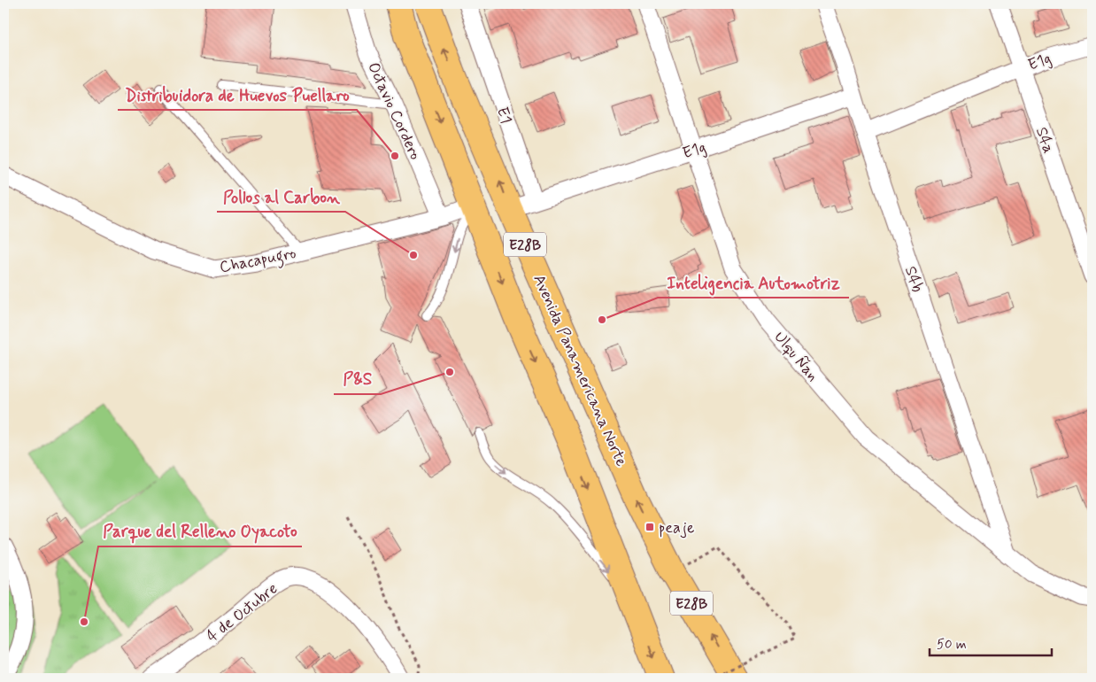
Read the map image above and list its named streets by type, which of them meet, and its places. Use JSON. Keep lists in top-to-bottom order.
{
  "streets": {
    "highway": ["E28B", "Avenida Panamericana Norte"],
    "street": [
      "E1g",
      "Octavio Cordero",
      "E1",
      "S4a",
      "Chacapugro",
      "S4b",
      "Ulqu Ñan",
      "4 de Octubre"
    ]
  },
  "crossings": [
    ["E1g", "E1"],
    ["E1g", "S4a"],
    ["E1g", "S4b"],
    ["E1g", "Ulqu Ñan"],
    ["Octavio Cordero", "Chacapugro"],
    ["E28B", "Chacapugro"],
    ["S4b", "Ulqu Ñan"]
  ],
  "places": {
    "other": [
      "Distribuidora de Huevos Puellaro",
      "Pollos al Carbon",
      "Inteligencia Automotriz",
      "P&S",
      "Parque del Relleno Oyacoto"
    ],
    "transit": ["peaje"]
  },
  "scale_bar": "50 m"
}
